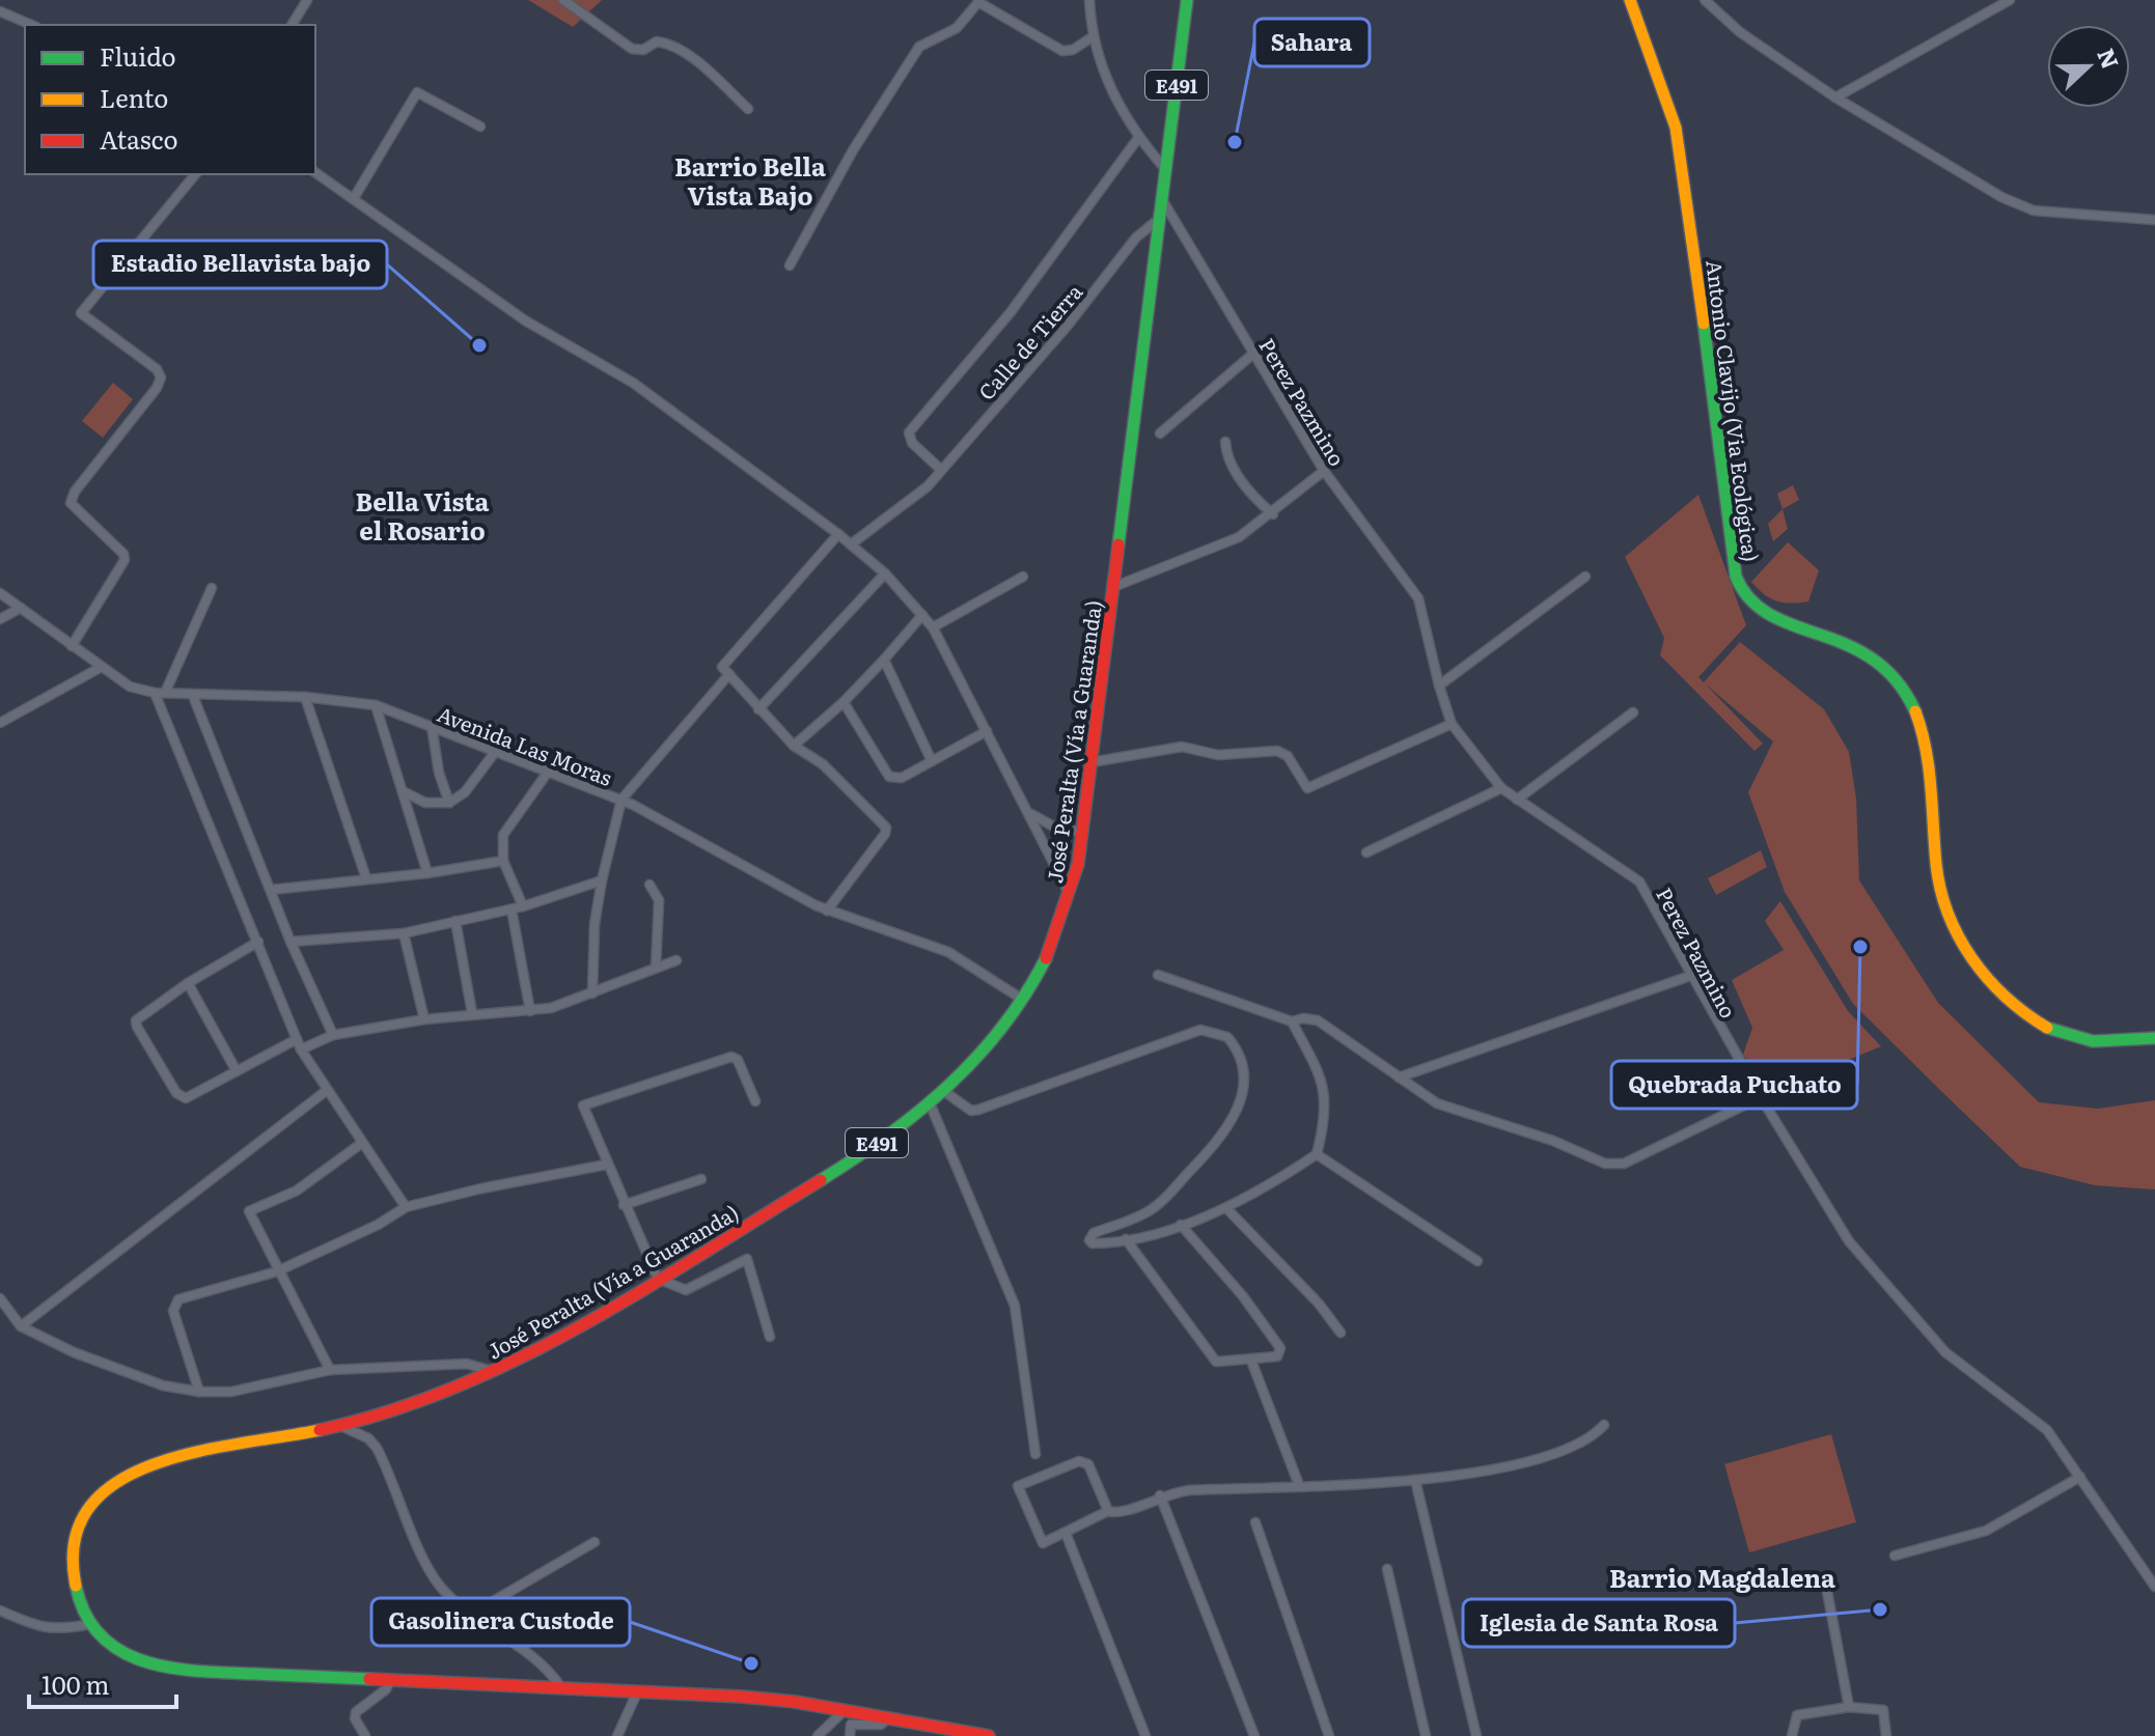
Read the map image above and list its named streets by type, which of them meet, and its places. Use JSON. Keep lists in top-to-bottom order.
{
  "streets": {
    "main road": ["E491", "Antonio Clavijo (Via Ecológica)", "José Peralta (Vía a Guaranda)"],
    "street": ["Calle de Tierra", "Perez Pazmino", "Avenida Las Moras"]
  },
  "crossings": [
    ["Calle de Tierra", "José Peralta (Vía a Guaranda)"],
    ["Perez Pazmino", "José Peralta (Vía a Guaranda)"],
    ["José Peralta (Vía a Guaranda)", "Avenida Las Moras"]
  ],
  "districts": ["Barrio Bella Vista Bajo", "Bella Vista el Rosario", "Barrio Magdalena"],
  "places": [
    "Sahara",
    "Estadio Bellavista bajo",
    "Quebrada Puchato",
    "Iglesia de Santa Rosa",
    "Gasolinera Custode"
  ],
  "legend": ["Fluido", "Lento", "Atasco"],
  "scale_bar": "100 m",
  "north": "right"
}
